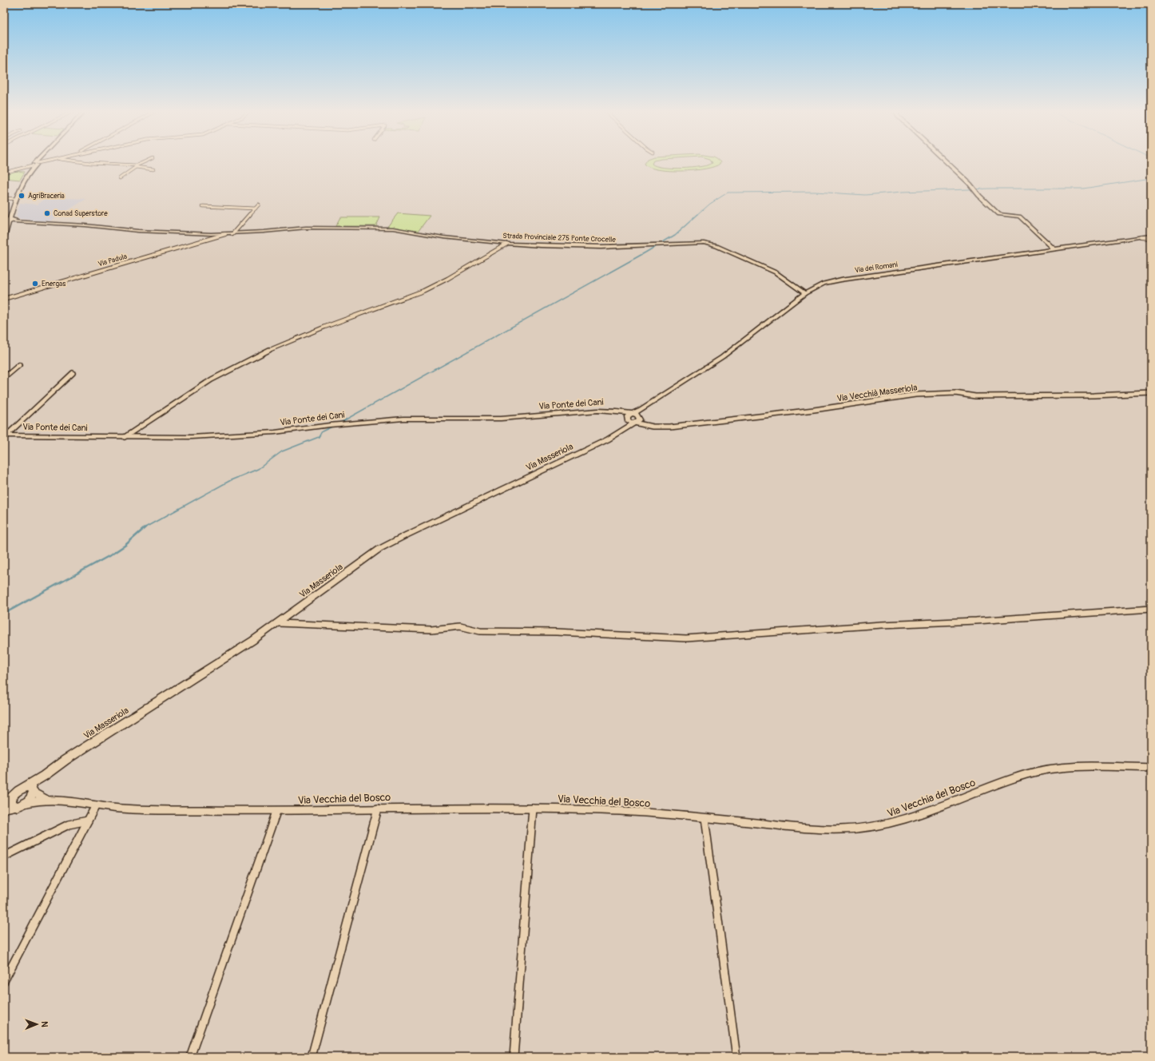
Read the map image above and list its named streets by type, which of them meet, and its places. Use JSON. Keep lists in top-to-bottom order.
{
  "streets": {
    "main road": [
      "Strada Provinciale 275 Ponte Crocelle",
      "Via Padula",
      "Via dei Romani",
      "Via Ponte dei Cani",
      "Via Masseriola"
    ],
    "street": ["Via Vecchià Masseriola", "Via Vecchia del Bosco"]
  },
  "crossings": [
    ["Strada Provinciale 275 Ponte Crocelle", "Via Padula"],
    ["Strada Provinciale 275 Ponte Crocelle", "Via dei Romani"],
    ["Via dei Romani", "Via Ponte dei Cani"],
    ["Via Vecchià Masseriola", "Via Masseriola"]
  ],
  "places": ["AgriBraceria", "Conad Superstore", "Energas"],
  "north": "right"
}
